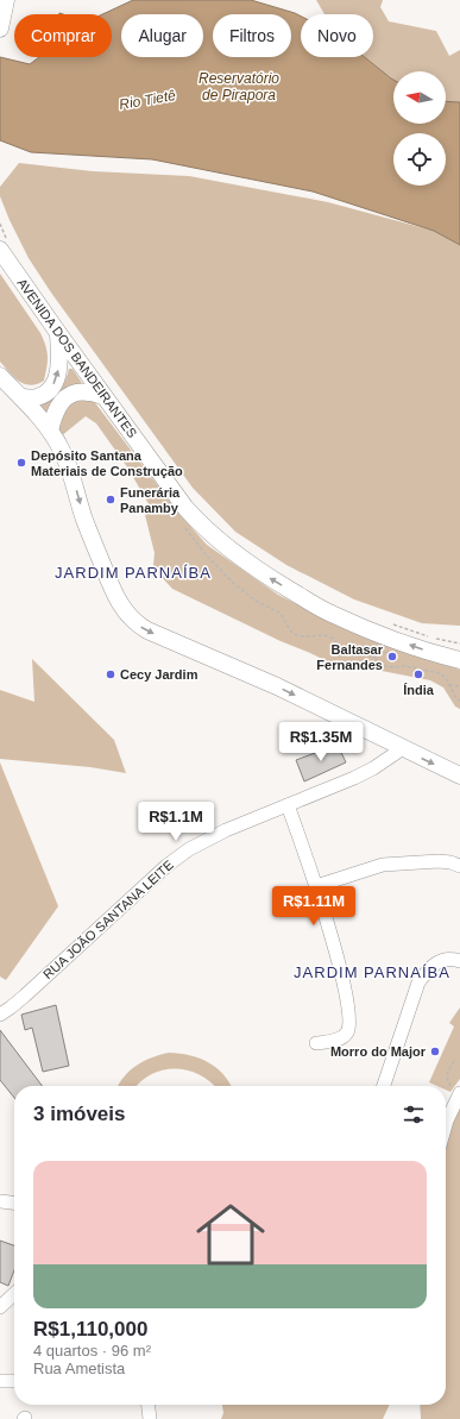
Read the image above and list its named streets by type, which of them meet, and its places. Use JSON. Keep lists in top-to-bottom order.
{
  "streets": {
    "main road": ["AVENIDA DOS BANDEIRANTES"],
    "street": ["RUA JOÃO SANTANA LEITE"]
  },
  "districts": ["JARDIM PARNAÍBA", "JARDIM PARNAÍBA"],
  "water": ["Reservatório de Pirapora", "Rio Tietê"],
  "places": [
    "Depósito Santana Materiais de Construção",
    "Funerária Panamby",
    "Baltasar Fernandes",
    "Cecy Jardim",
    "Índia",
    "Morro do Major"
  ],
  "north": "left",
  "page": {
    "chip": [
      "Comprar",
      "Alugar",
      "Filtros",
      "Novo"
    ],
    "price": ["R$1.35M", "R$1.1M", "R$1.11M"],
    "heading": "3 imóveis",
    "list": [
      {
        "name": "R$1,110,000",
        "note": "4 quartos · 96 m² · Rua Ametista"
      }
    ]
  }
}
